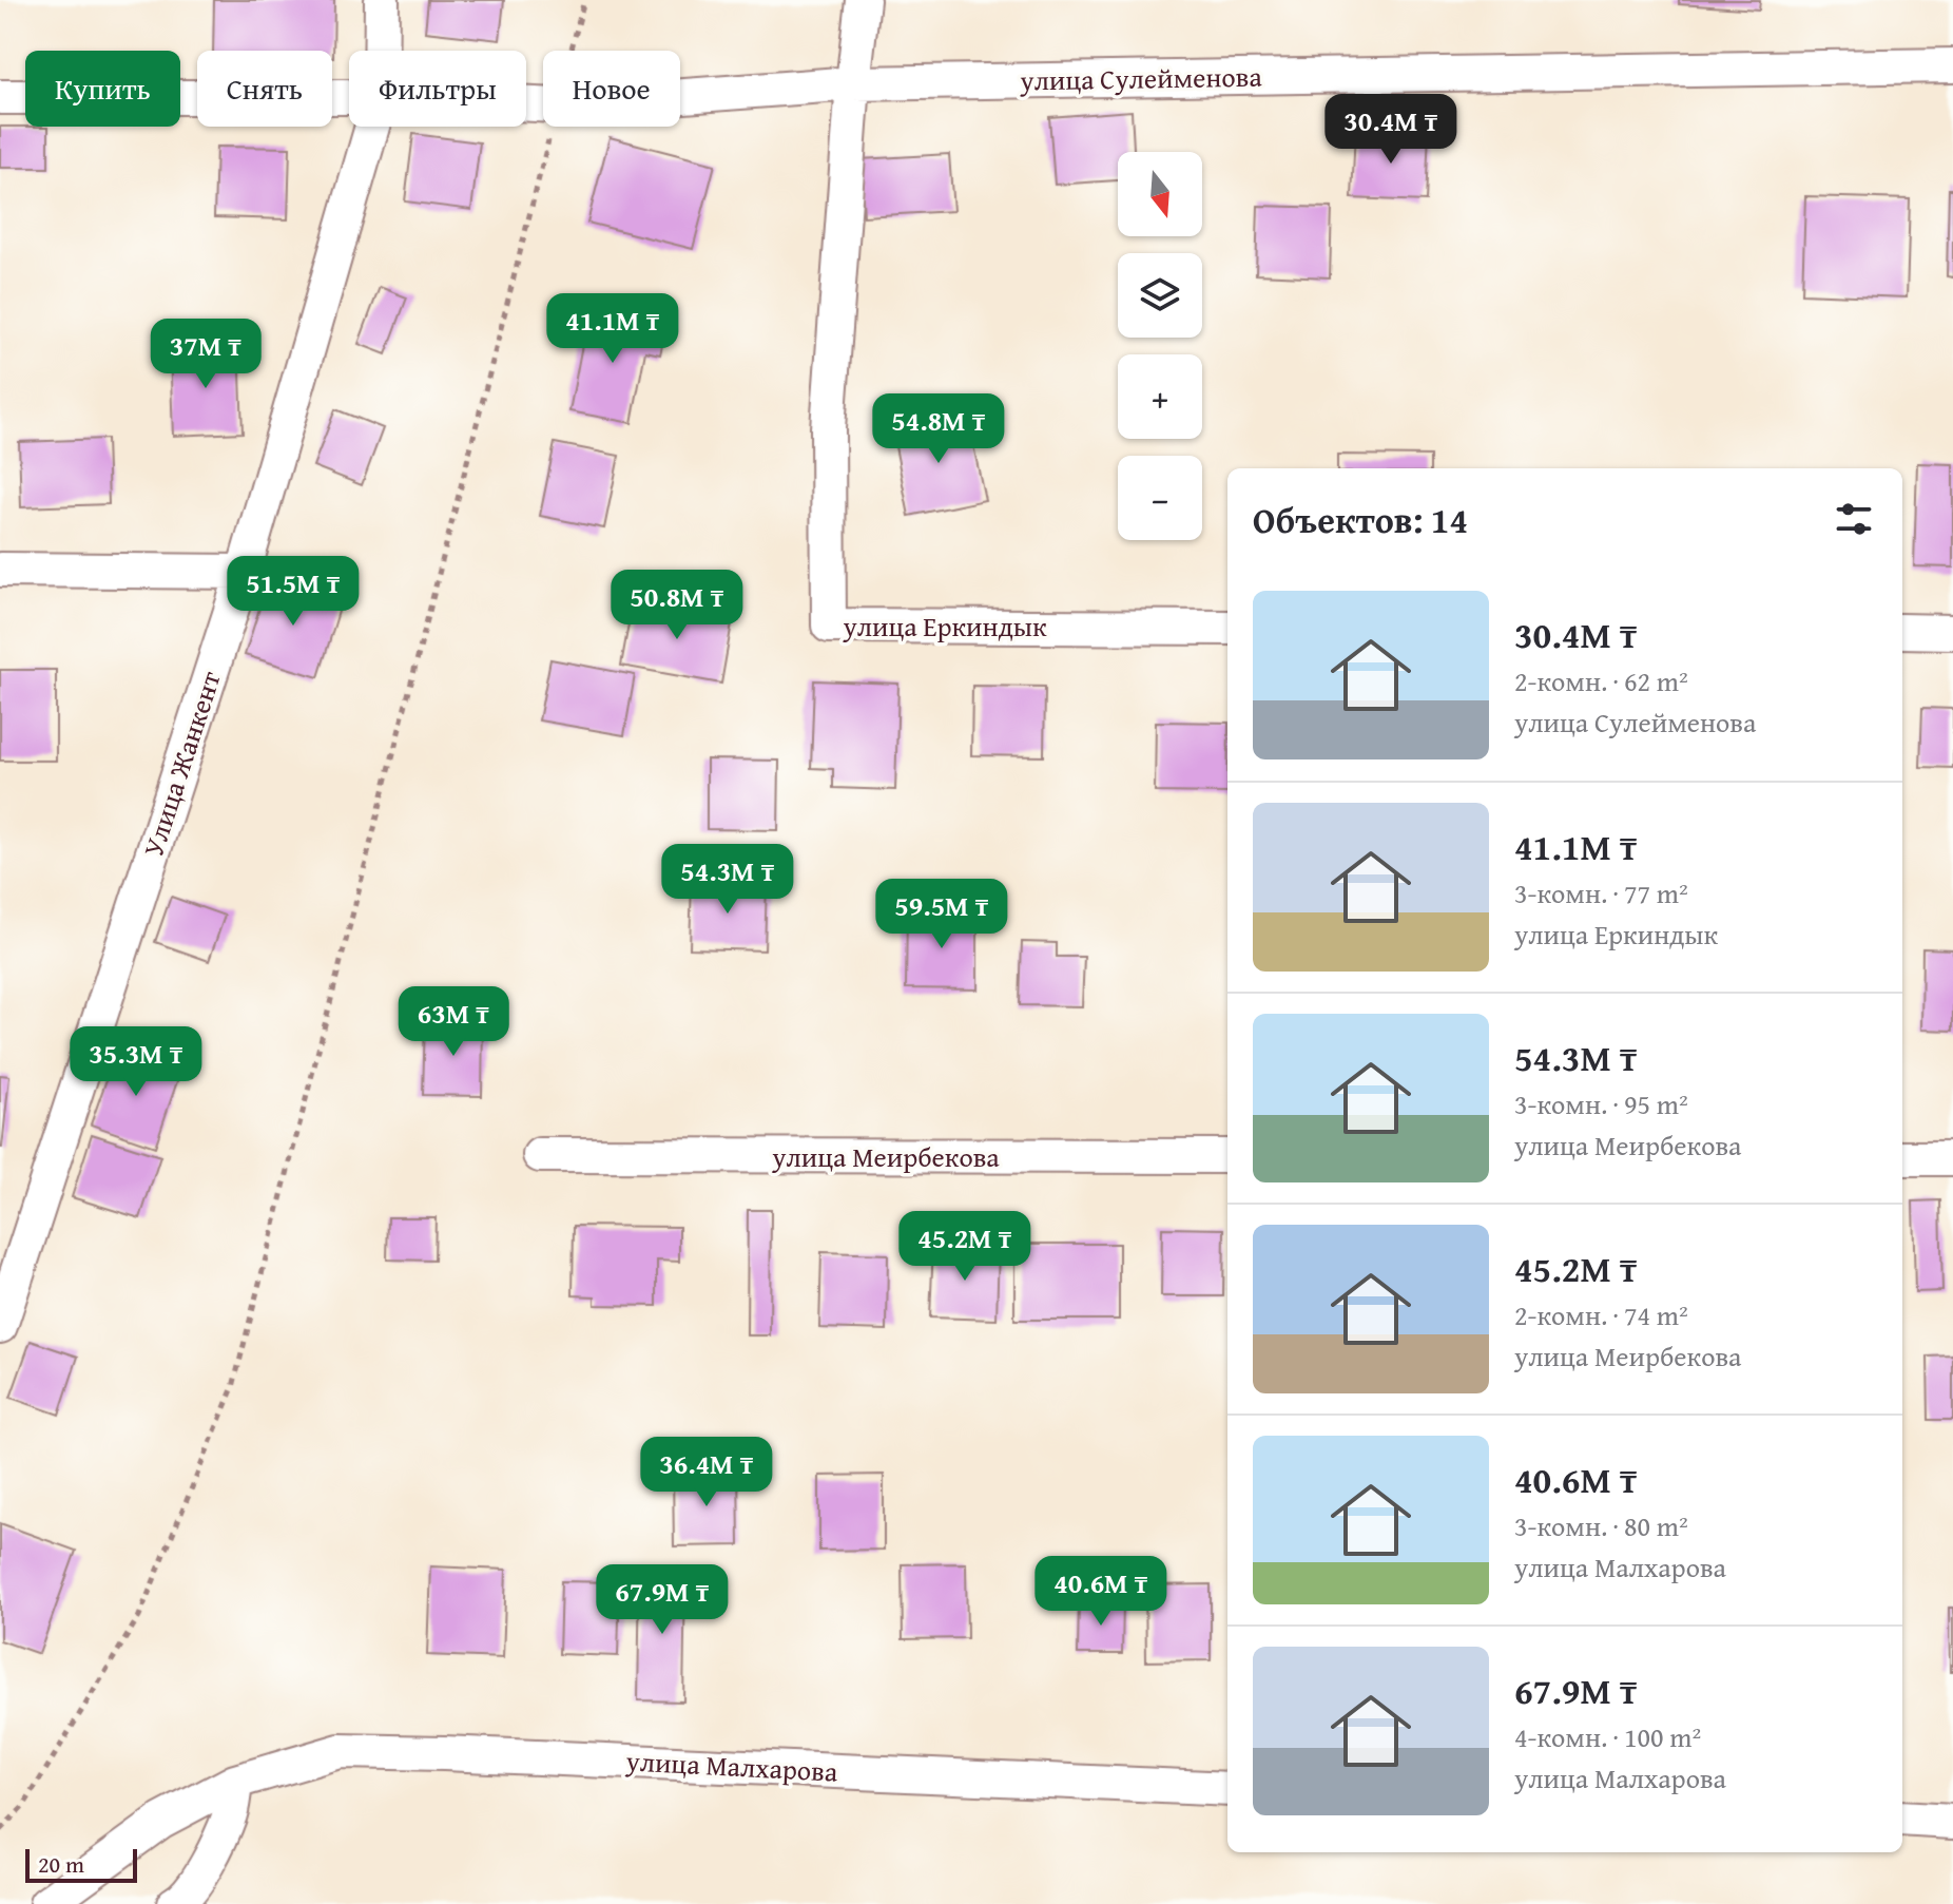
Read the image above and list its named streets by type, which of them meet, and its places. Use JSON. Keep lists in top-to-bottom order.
{
  "streets": {
    "street": [
      "улица Сулейменова",
      "улица Еркиндык",
      "Улица Жанкент",
      "улица Меирбекова",
      "улица Малхарова"
    ]
  },
  "crossings": [
    ["улица Сулейменова", "улица Еркиндык"]
  ],
  "scale_bar": "20 m",
  "north": "bottom",
  "page": {
    "chip": [
      "Купить",
      "Снять",
      "Фильтры",
      "Новое"
    ],
    "price": [
      "30.4M ₸",
      "41.1M ₸",
      "37M ₸",
      "54.8M ₸",
      "51.5M ₸",
      "50.8M ₸",
      "54.3M ₸",
      "59.5M ₸",
      "63M ₸",
      "35.3M ₸",
      "45.2M ₸",
      "36.4M ₸",
      "40.6M ₸",
      "67.9M ₸"
    ],
    "map_buttons": ["+", "−"],
    "heading": "Объектов: 14",
    "list": [
      {
        "name": "30.4M ₸",
        "note": "2-комн. · 62 m² · улица Сулейменова"
      },
      {
        "name": "41.1M ₸",
        "note": "3-комн. · 77 m² · улица Еркиндык"
      },
      {
        "name": "54.3M ₸",
        "note": "3-комн. · 95 m² · улица Меирбекова"
      },
      {
        "name": "45.2M ₸",
        "note": "2-комн. · 74 m² · улица Меирбекова"
      },
      {
        "name": "40.6M ₸",
        "note": "3-комн. · 80 m² · улица Малхарова"
      },
      {
        "name": "67.9M ₸",
        "note": "4-комн. · 100 m² · улица Малхарова"
      }
    ],
    "scale": "20 m"
  }
}
